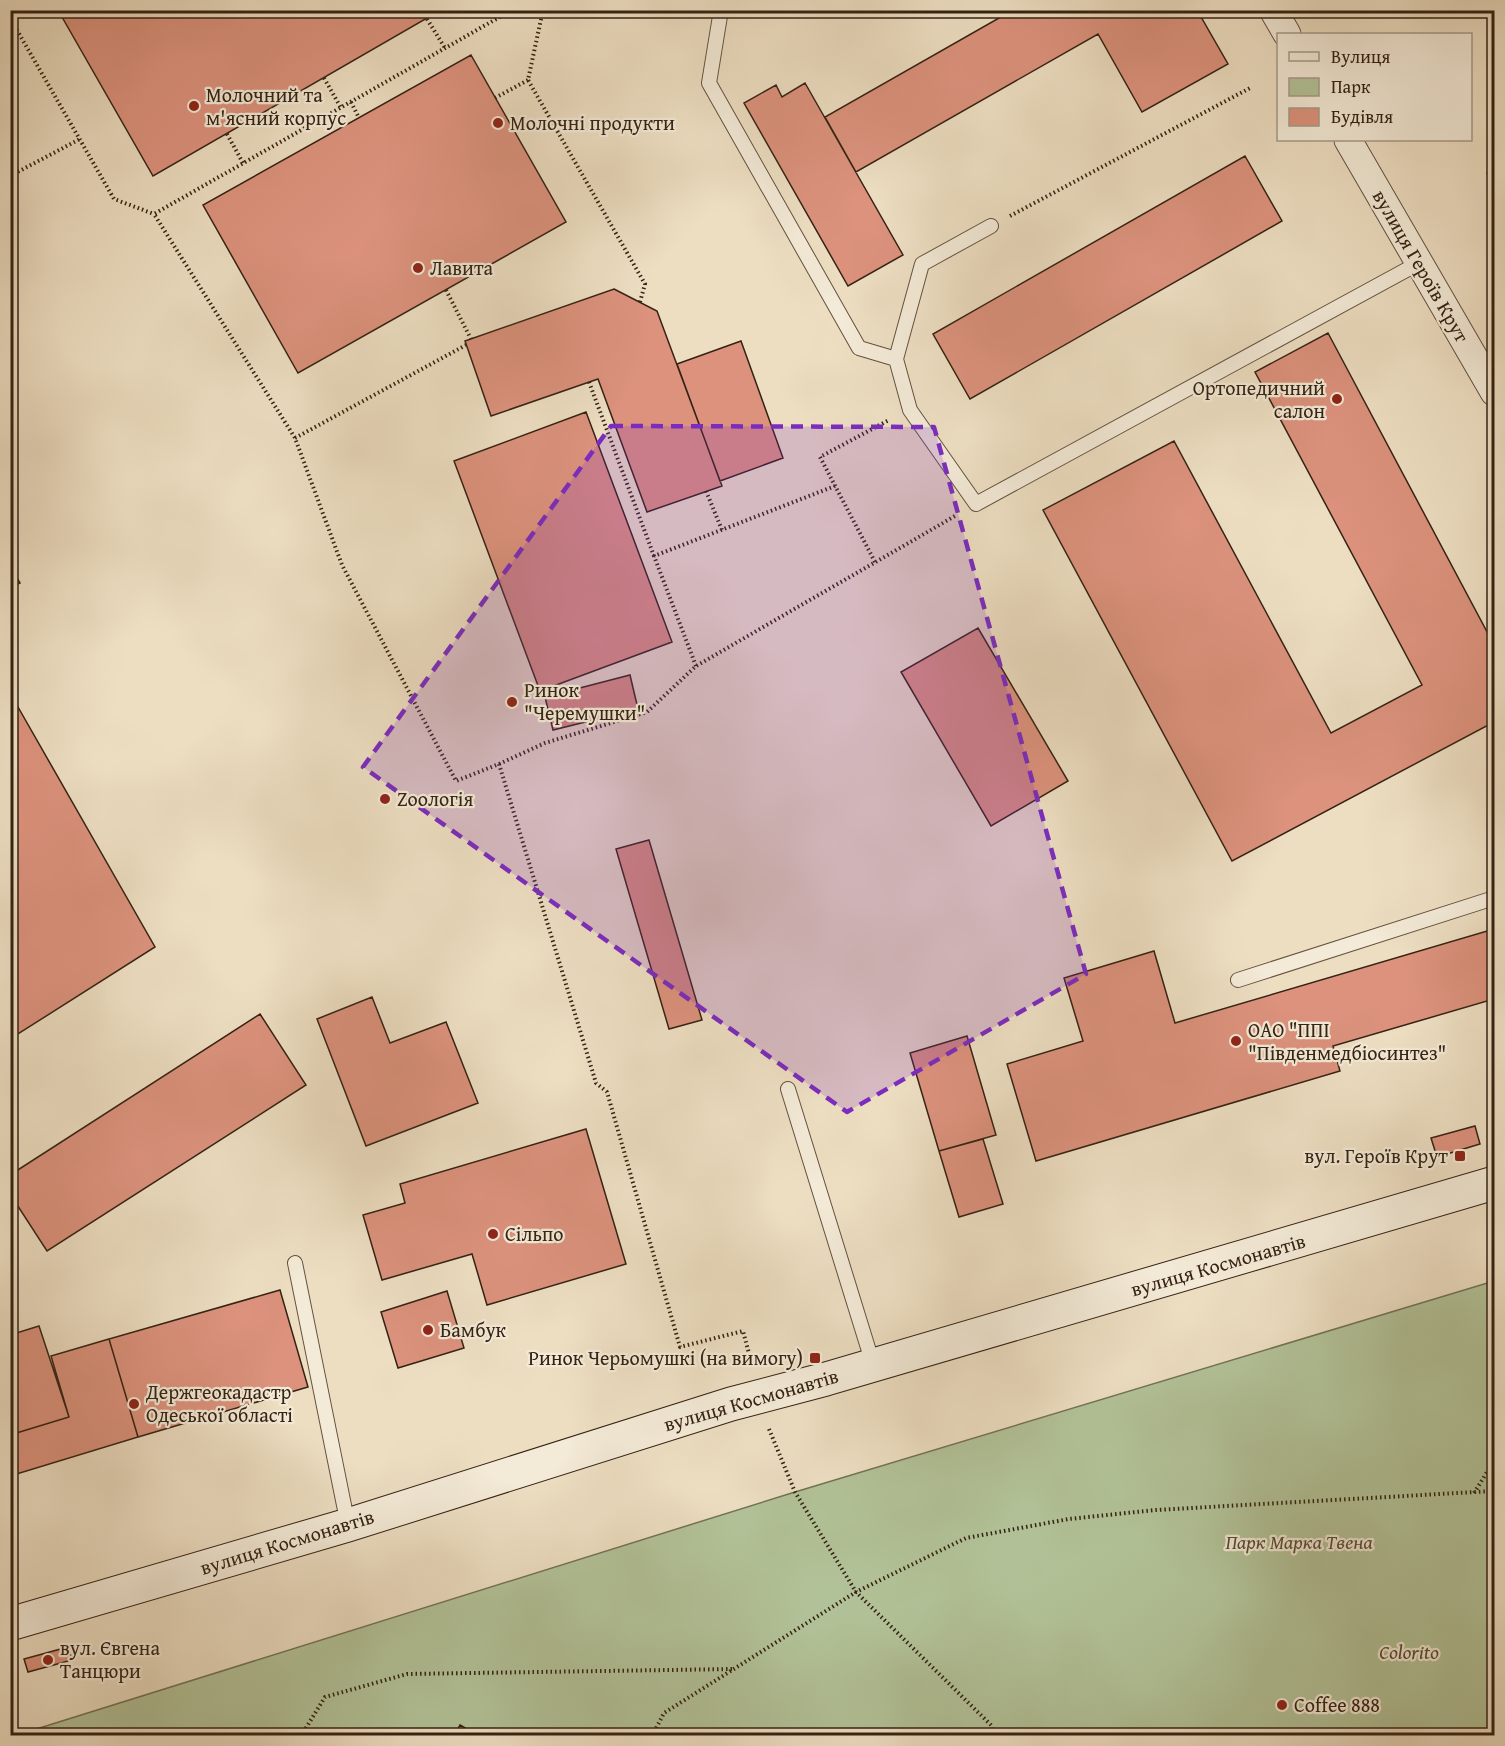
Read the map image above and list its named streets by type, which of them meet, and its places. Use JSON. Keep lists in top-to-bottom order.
{
  "streets": {
    "main road": ["вулиця Космонавтів"],
    "street": ["вулиця Героїв Крут"]
  },
  "parks": ["Парк Марка Твена", "Colorito"],
  "places": {
    "other": [
      "Молочний та м'ясний корпус",
      "Молочні продукти",
      "Лавита",
      "Ортопедичний салон",
      "Ринок \"Черемушки\"",
      "Zooлогія",
      "ОАО \"ППІ \"Південмедбіосинтез\"",
      "Сільпо",
      "Бамбук",
      "Держгеокадастр Одеської області",
      "вул. Євгена Танцюри",
      "Coffee 888"
    ],
    "transit": ["вул. Героїв Крут", "Ринок Черьомушкі (на вимогу)"]
  },
  "legend": ["Вулиця", "Парк", "Будівля"]
}
